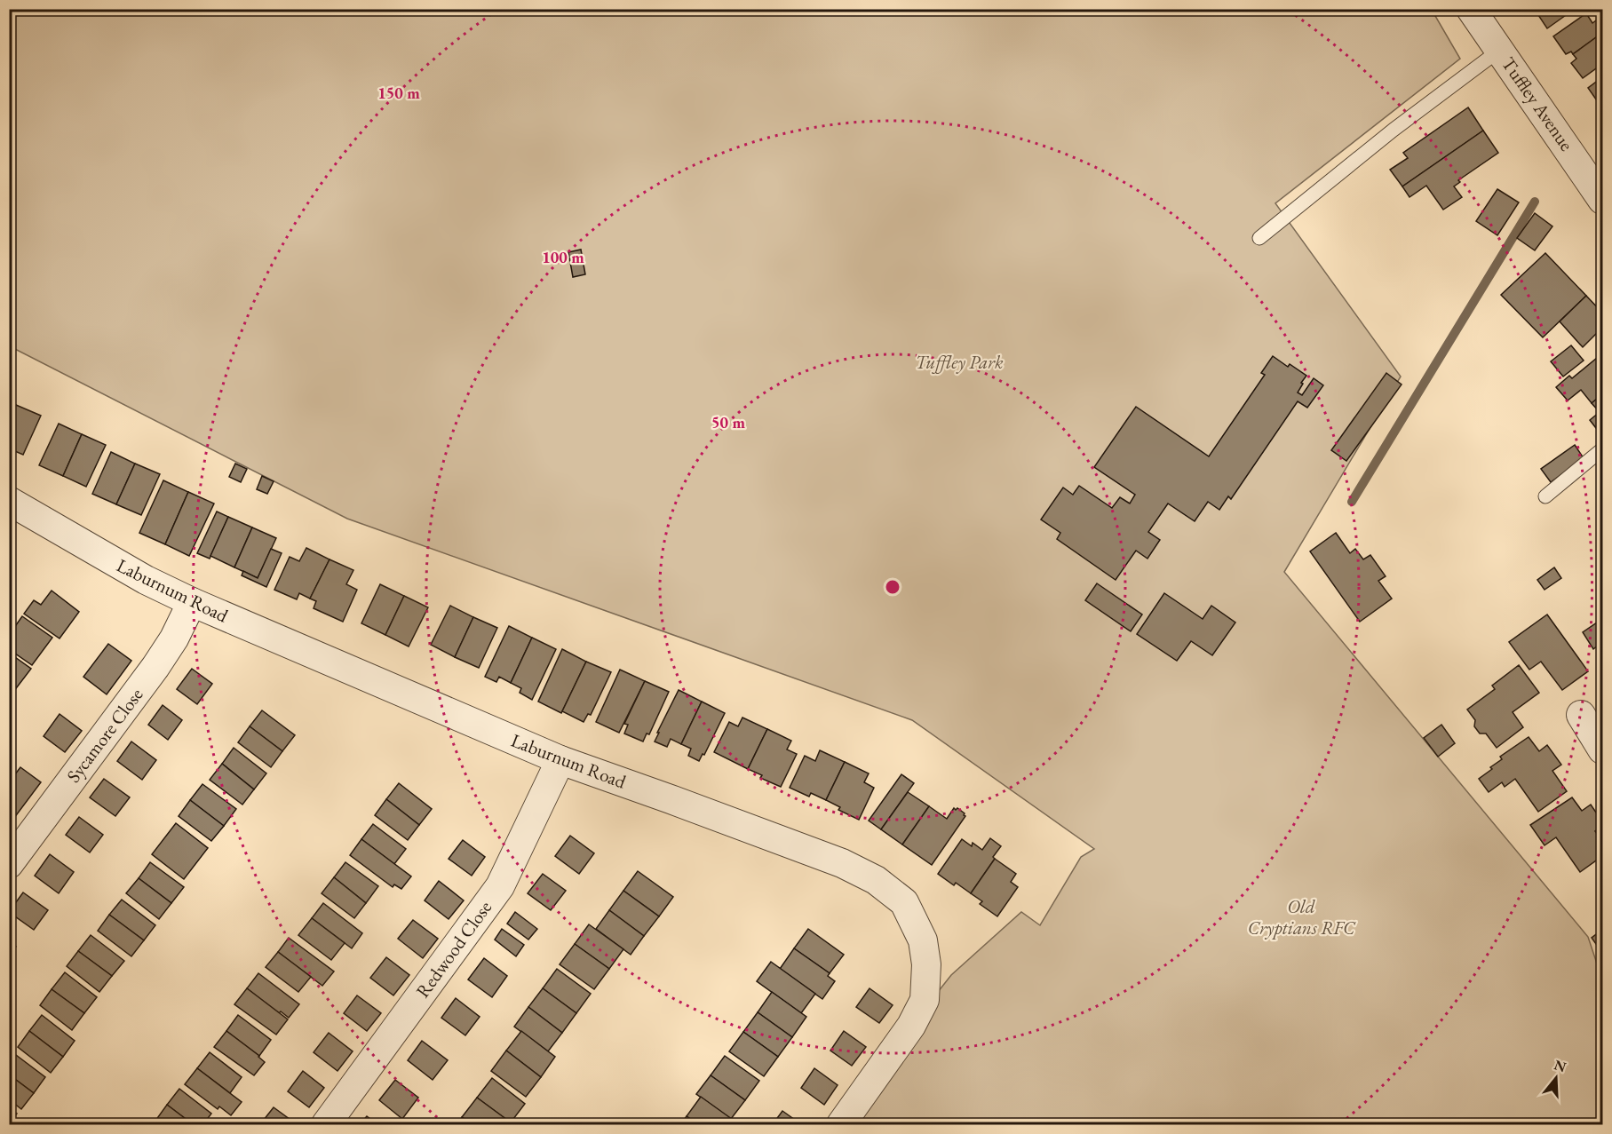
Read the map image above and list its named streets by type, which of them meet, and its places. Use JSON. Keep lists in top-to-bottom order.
{
  "streets": {
    "street": [
      "Tuffley Avenue",
      "Laburnum Road",
      "Sycamore Close",
      "Redwood Close"
    ]
  },
  "crossings": [
    ["Laburnum Road", "Sycamore Close"],
    ["Laburnum Road", "Redwood Close"]
  ],
  "parks": ["Tuffley Park", "Old Cryptians RFC"],
  "north": "top",
  "rings": ["150 m", "100 m", "50 m"]
}
